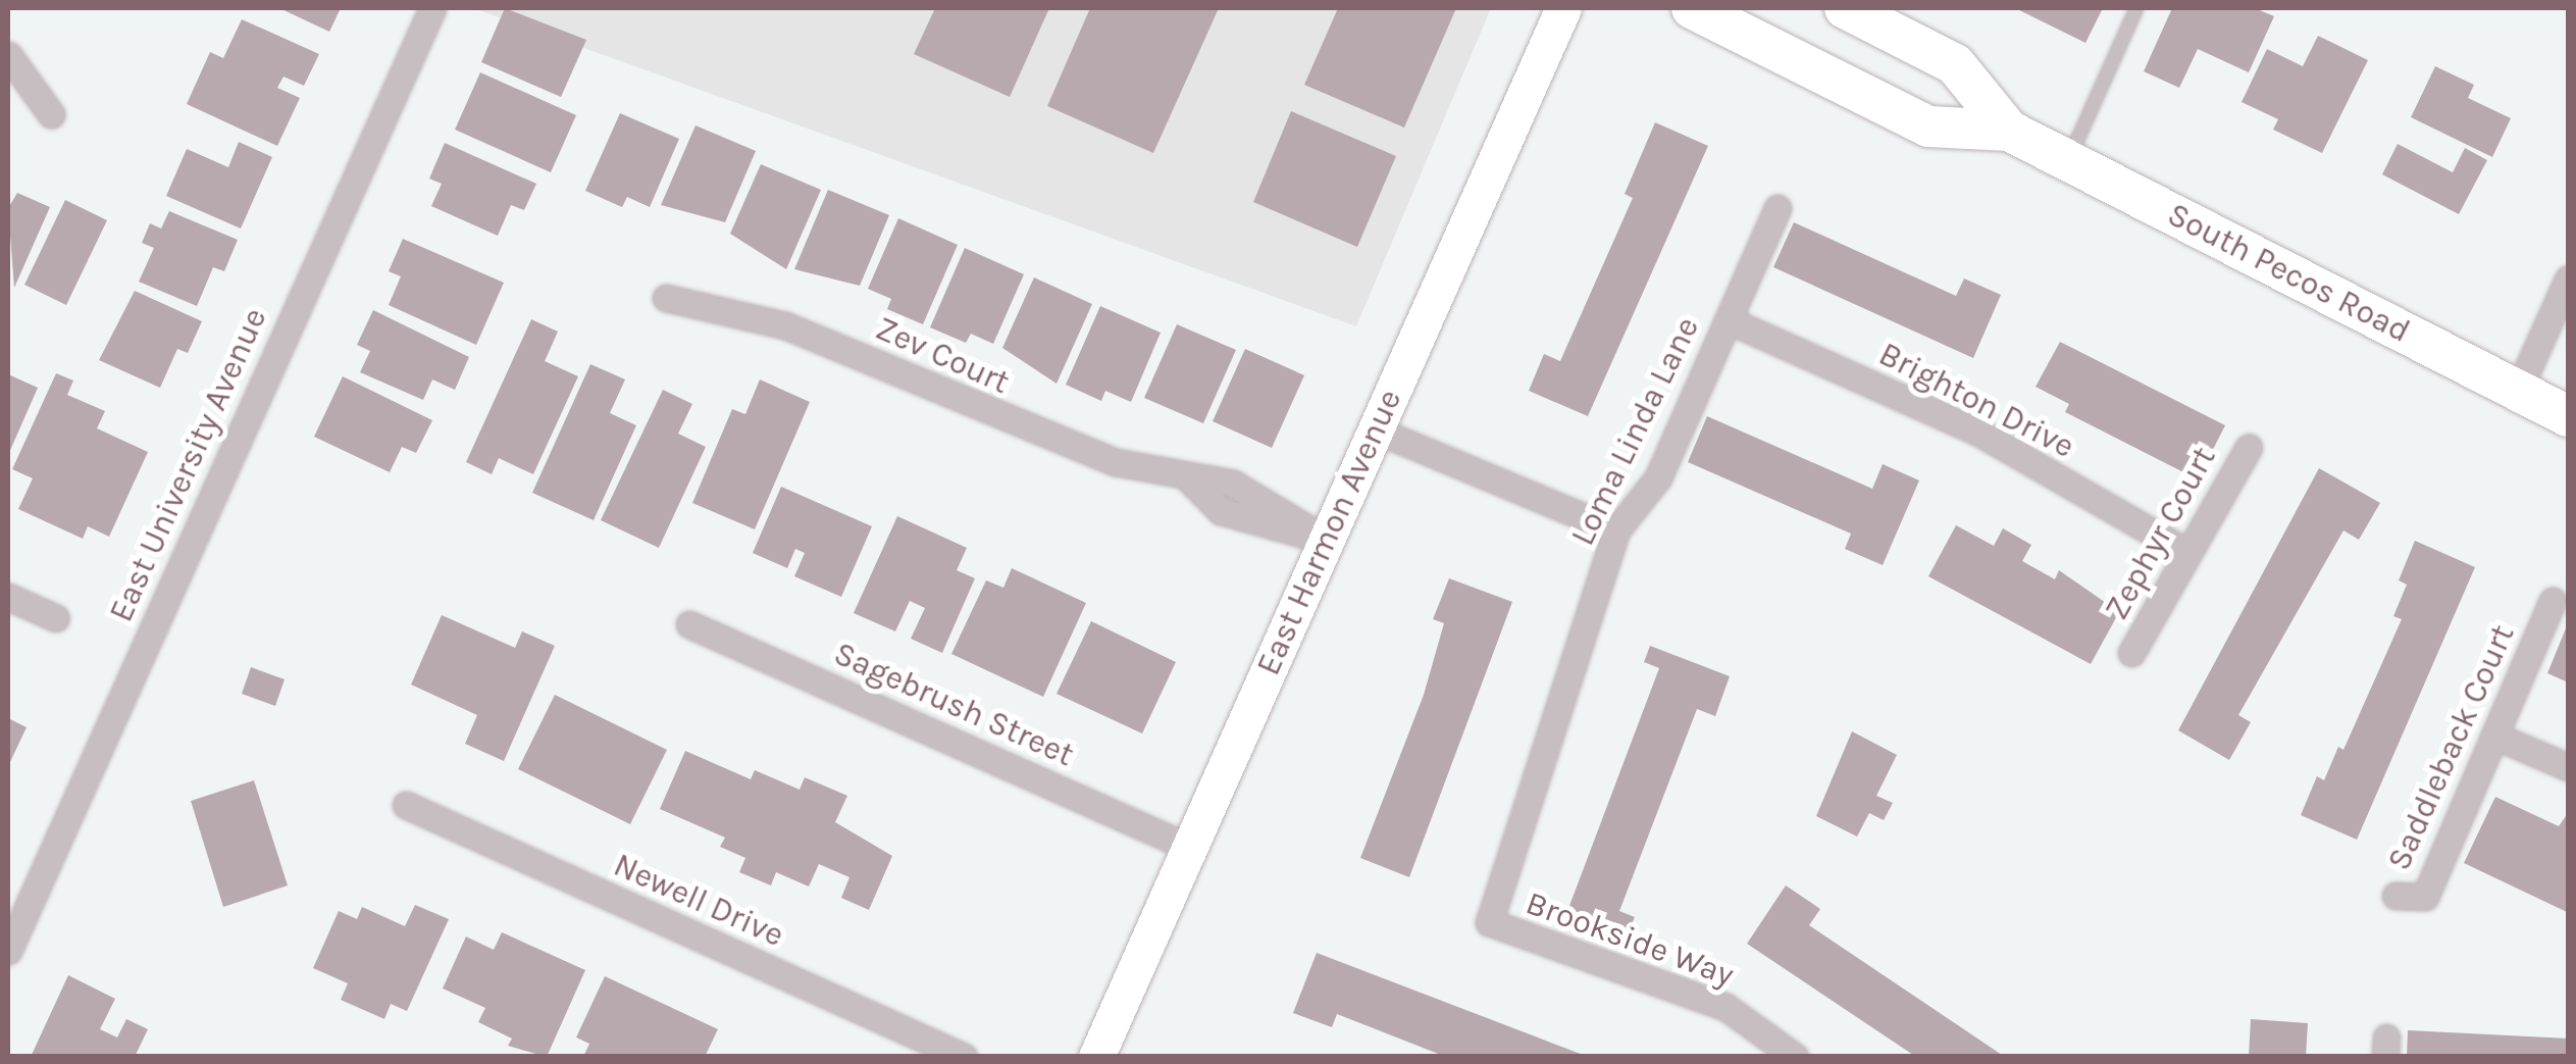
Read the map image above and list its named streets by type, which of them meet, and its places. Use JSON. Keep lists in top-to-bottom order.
{
  "streets": {
    "main road": ["South Pecos Road", "East Harmon Avenue"],
    "street": [
      "Zev Court",
      "Brighton Drive",
      "Loma Linda Lane",
      "East University Avenue",
      "Zephyr Court",
      "Sagebrush Street",
      "Saddleback Court",
      "Newell Drive",
      "Brookside Way"
    ]
  },
  "crossings": [
    ["Zev Court", "East Harmon Avenue"],
    ["Brighton Drive", "Loma Linda Lane"],
    ["Brighton Drive", "Zephyr Court"],
    ["Loma Linda Lane", "Brookside Way"],
    ["East Harmon Avenue", "Sagebrush Street"]
  ]
}
